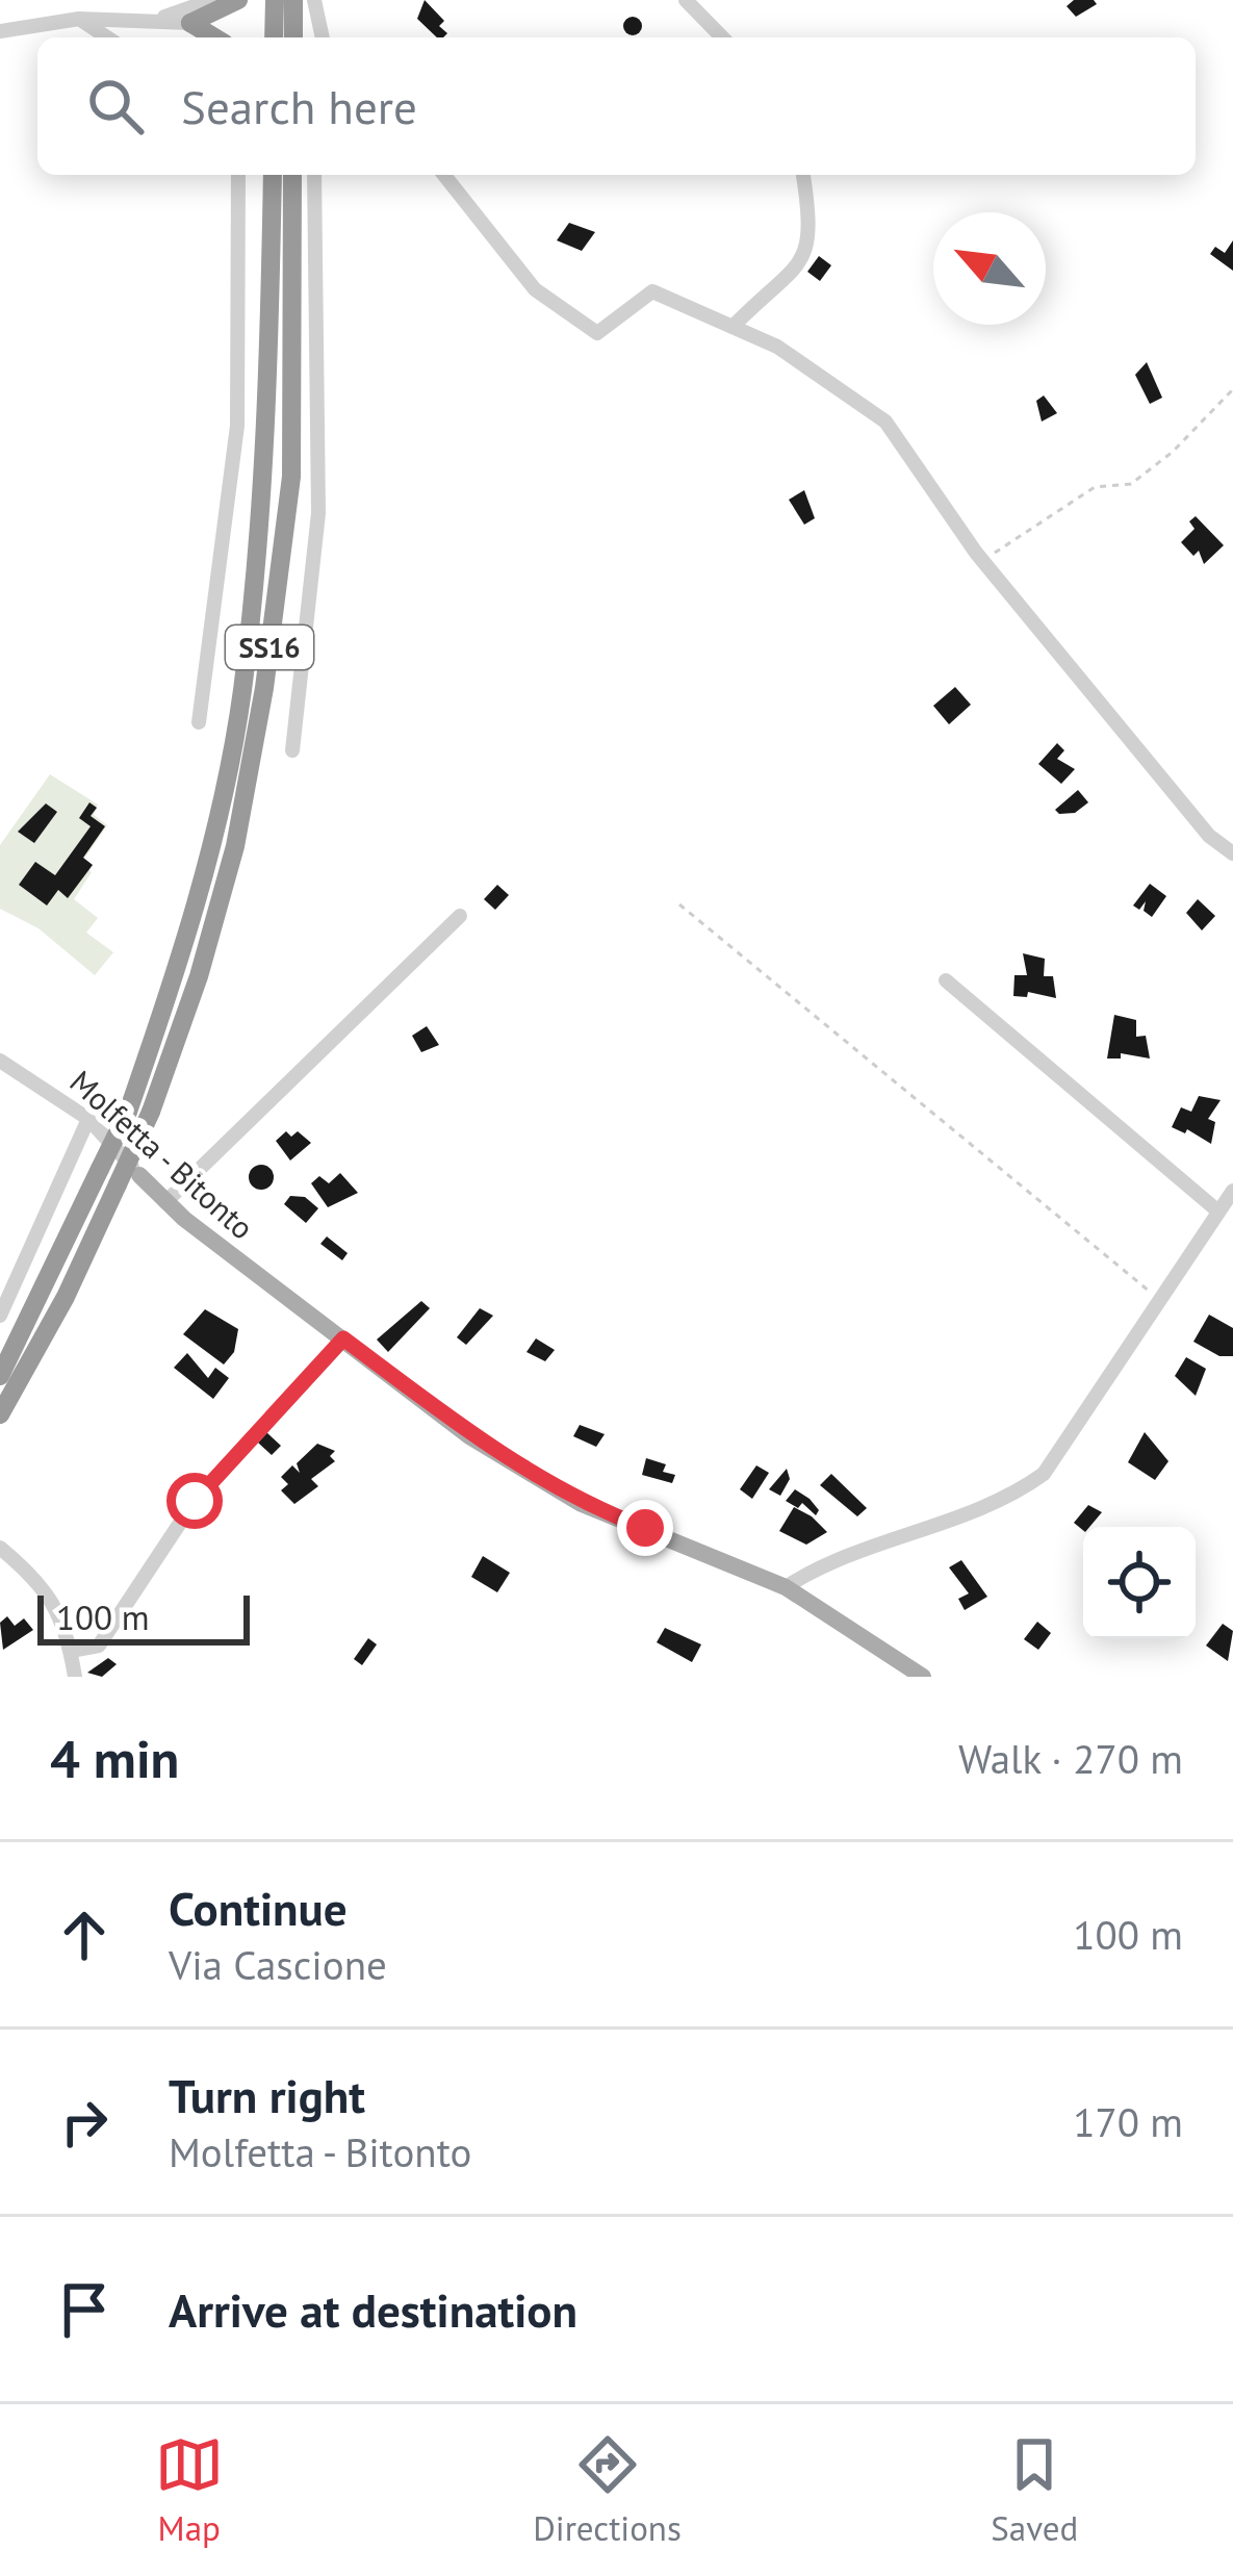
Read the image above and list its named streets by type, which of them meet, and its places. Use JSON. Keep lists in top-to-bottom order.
{
  "streets": {
    "highway": ["SS16"],
    "main road": ["Molfetta - Bitonto"]
  },
  "scale_bar": "100 m",
  "north": "top left",
  "page": {
    "search": "Search here",
    "scale": "100 m",
    "heading": ["4 min", "Walk · 270 m"],
    "list": [
      ["Continue", "Via Cascione", "100 m"],
      ["Turn right", "Molfetta - Bitonto", "170 m"],
      "Arrive at destination"
    ],
    "nav": ["Map", "Directions", "Saved"]
  }
}
